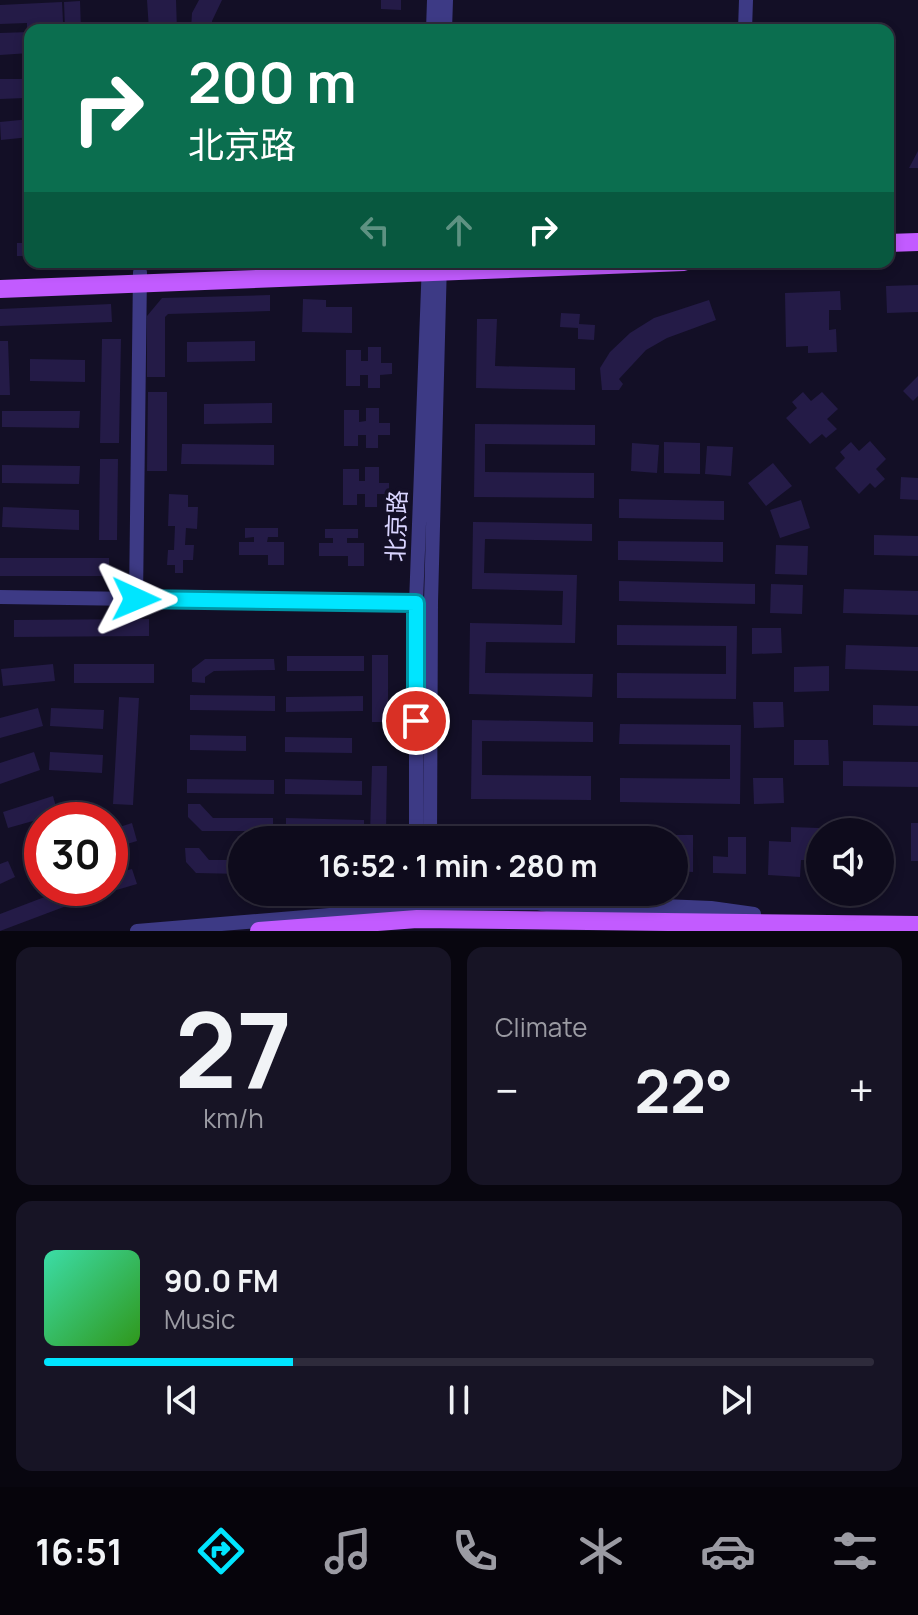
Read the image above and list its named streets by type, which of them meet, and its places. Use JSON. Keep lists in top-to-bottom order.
{
  "streets": {
    "street": ["北京路"]
  },
  "page": {
    "turn": ["200 m", "北京路"],
    "limit": "30",
    "trip": "16:52 · 1 min · 280 m",
    "tile": [
      ["27", "km/h"],
      "Climate"
    ],
    "heat": ["−", "22°", "+"],
    "song": ["90.0 FM", "Music"],
    "tabs": "16:51"
  }
}
